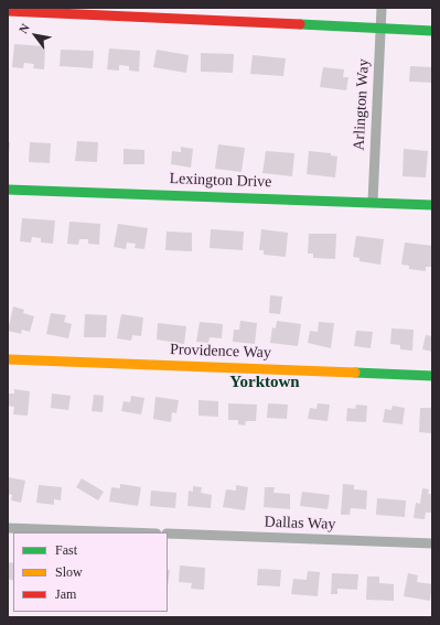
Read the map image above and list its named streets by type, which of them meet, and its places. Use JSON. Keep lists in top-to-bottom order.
{
  "streets": {
    "street": [
      "Arlington Way",
      "Lexington Drive",
      "Providence Way",
      "Dallas Way"
    ]
  },
  "crossings": [
    ["Arlington Way", "Lexington Drive"]
  ],
  "districts": ["Yorktown"],
  "legend": ["Fast", "Slow", "Jam"],
  "north": "top left"
}
